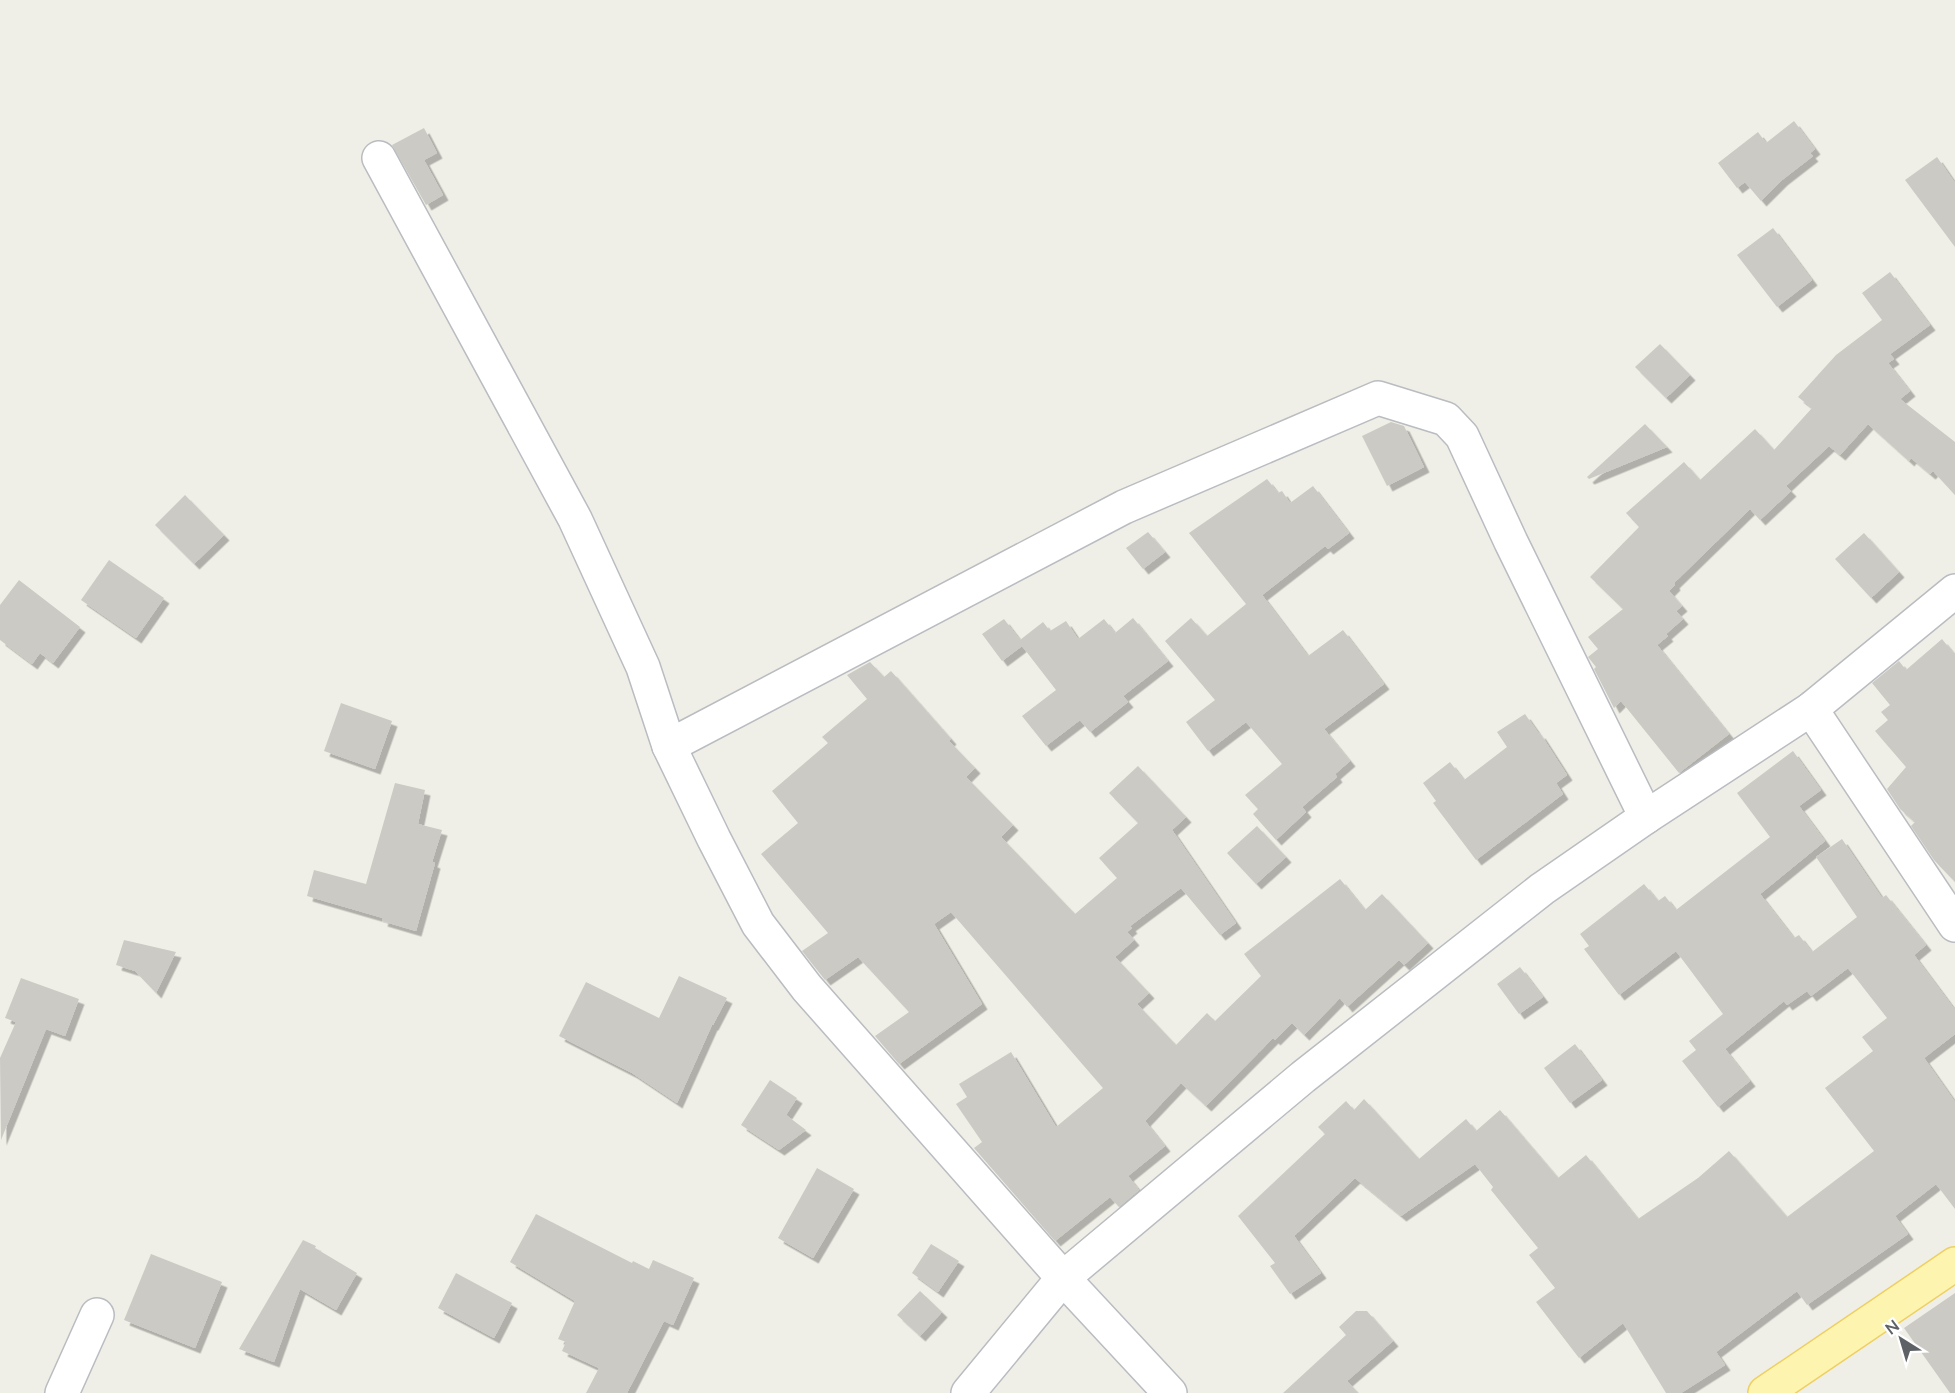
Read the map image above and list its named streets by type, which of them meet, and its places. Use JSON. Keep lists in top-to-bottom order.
{
  "north": "top left"
}
